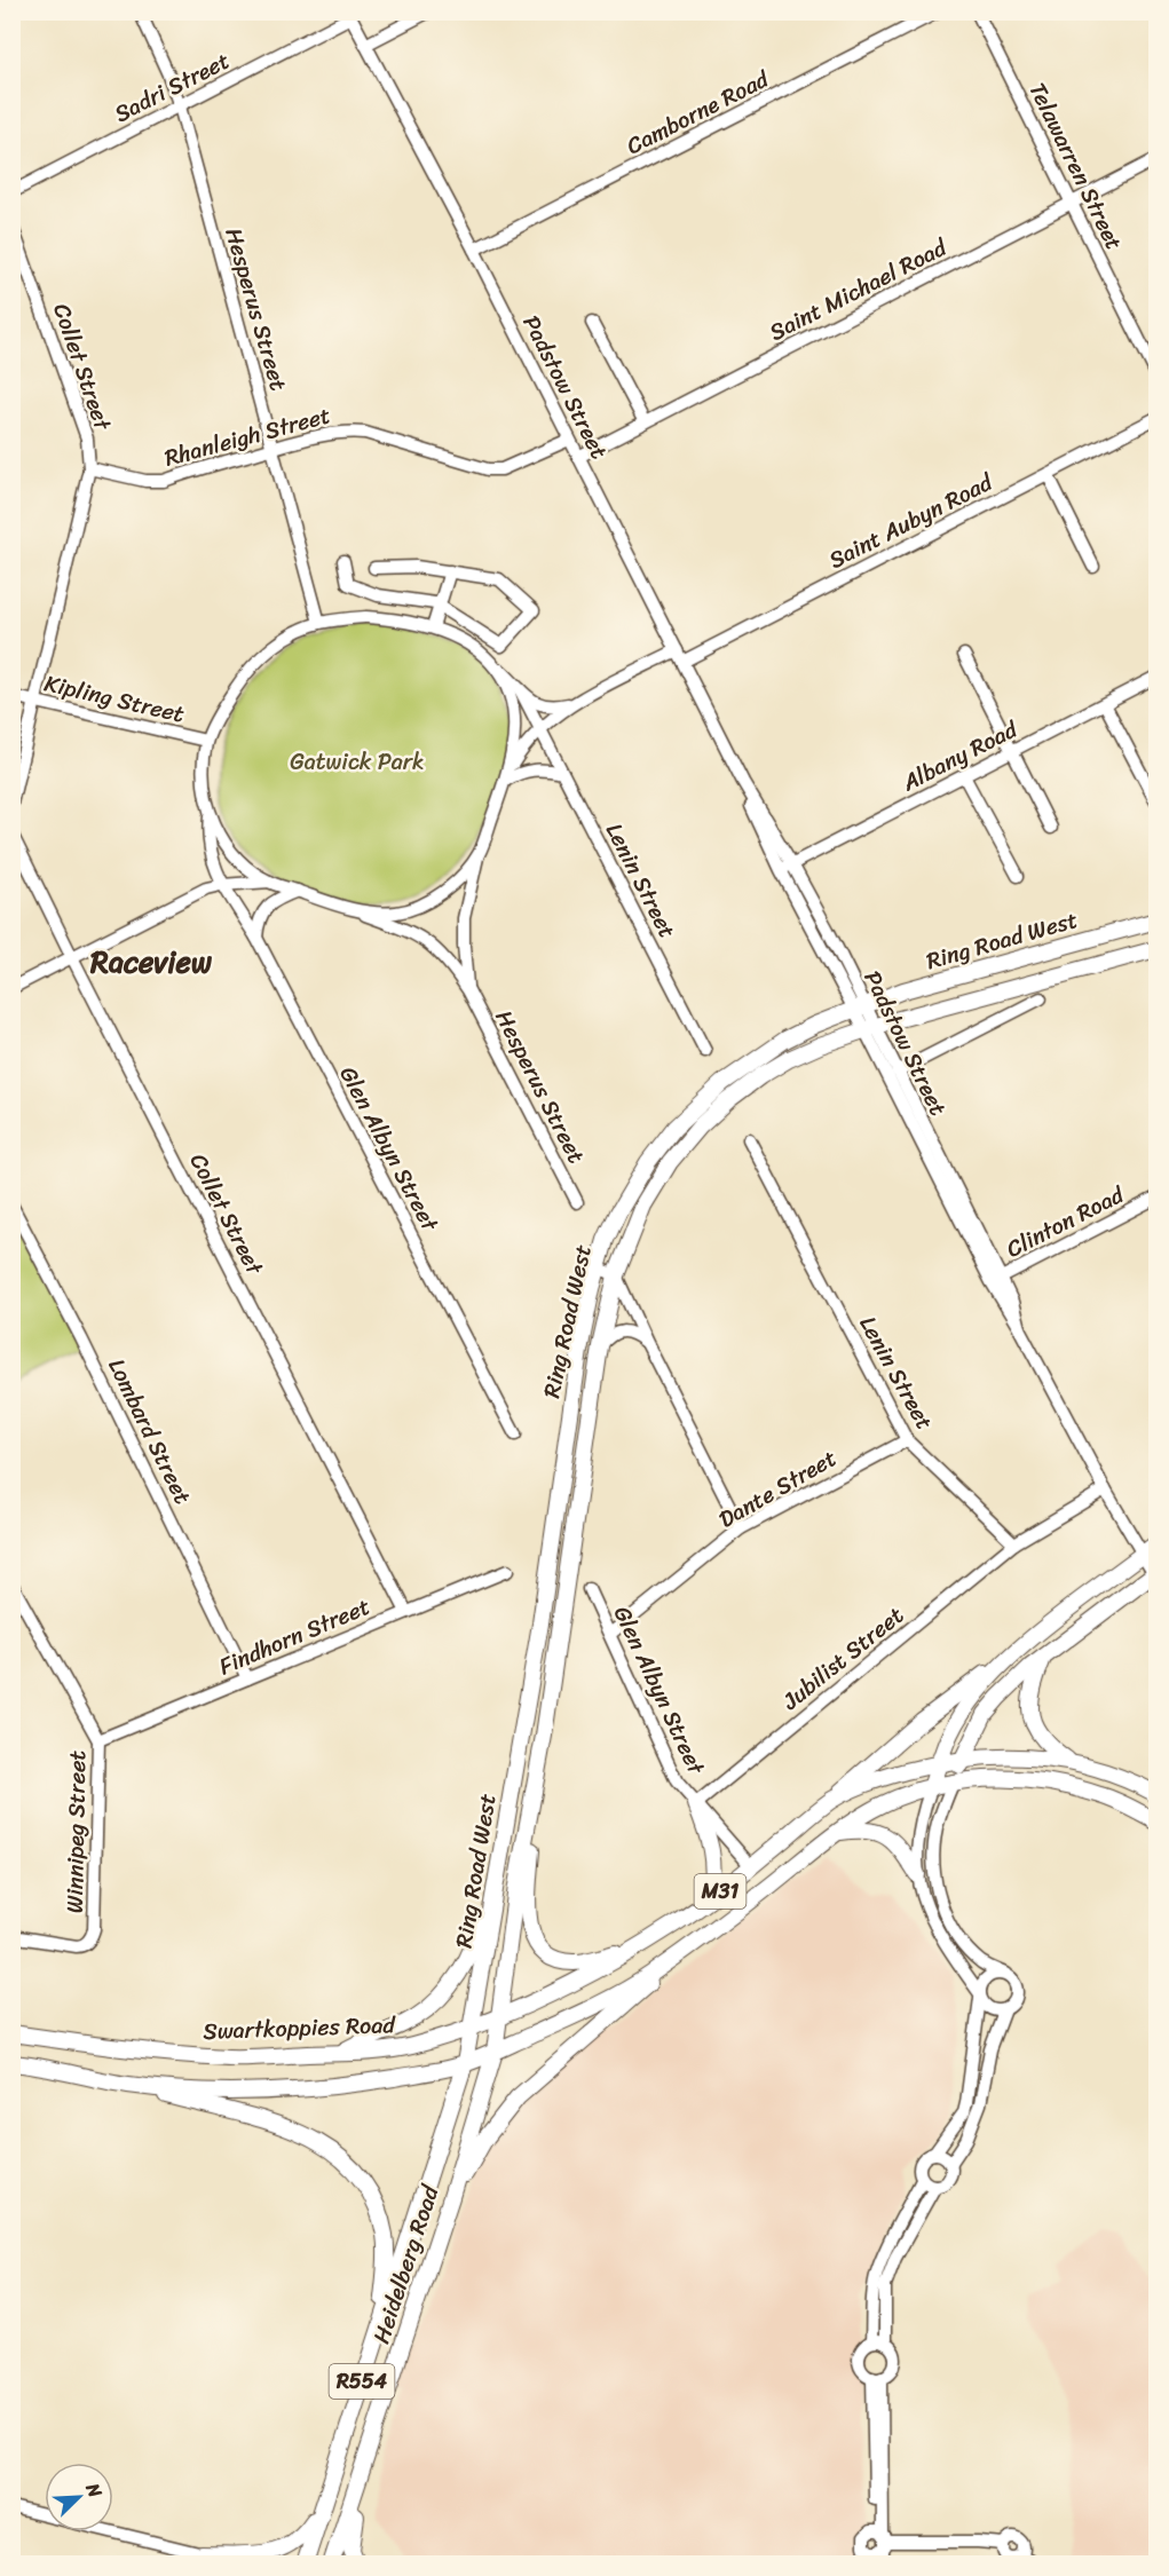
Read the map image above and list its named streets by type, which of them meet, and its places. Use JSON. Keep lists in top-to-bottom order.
{
  "streets": {
    "main road": [
      "Ring Road West",
      "M31",
      "Swartkoppies Road",
      "Heidelberg Road",
      "R554"
    ],
    "street": [
      "Sadri Street",
      "Camborne Road",
      "Telawarren Street",
      "Saint Michael Road",
      "Hesperus Street",
      "Collet Street",
      "Padstow Street",
      "Rhanleigh Street",
      "Saint Aubyn Road",
      "Kipling Street",
      "Albany Road",
      "Lenin Street",
      "Glen Albyn Street",
      "Clinton Road",
      "Lombard Street",
      "Dante Street",
      "Findhorn Street",
      "Jubilist Street",
      "Winnipeg Street"
    ]
  },
  "crossings": [
    ["Sadri Street", "Hesperus Street"],
    ["Sadri Street", "Padstow Street"],
    ["Camborne Road", "Padstow Street"],
    ["Telawarren Street", "Saint Michael Road"],
    ["Saint Michael Road", "Padstow Street"],
    ["Hesperus Street", "Rhanleigh Street"],
    ["Collet Street", "Rhanleigh Street"],
    ["Collet Street", "Kipling Street"],
    ["Collet Street", "Findhorn Street"],
    ["Padstow Street", "Rhanleigh Street"],
    ["Padstow Street", "Saint Aubyn Road"],
    ["Padstow Street", "Albany Road"],
    ["Padstow Street", "Ring Road West"],
    ["Padstow Street", "Clinton Road"],
    ["Saint Aubyn Road", "Lenin Street"],
    ["Lenin Street", "Dante Street"],
    ["Lenin Street", "Jubilist Street"],
    ["Ring Road West", "M31"],
    ["Ring Road West", "Swartkoppies Road"],
    ["Ring Road West", "Heidelberg Road"],
    ["Glen Albyn Street", "Dante Street"],
    ["Glen Albyn Street", "Jubilist Street"],
    ["Glen Albyn Street", "M31"],
    ["Lombard Street", "Findhorn Street"],
    ["Findhorn Street", "Winnipeg Street"],
    ["M31", "Swartkoppies Road"],
    ["M31", "Heidelberg Road"],
    ["Swartkoppies Road", "Heidelberg Road"]
  ],
  "districts": ["Raceview"],
  "parks": ["Gatwick Park"],
  "north": "top right"
}
